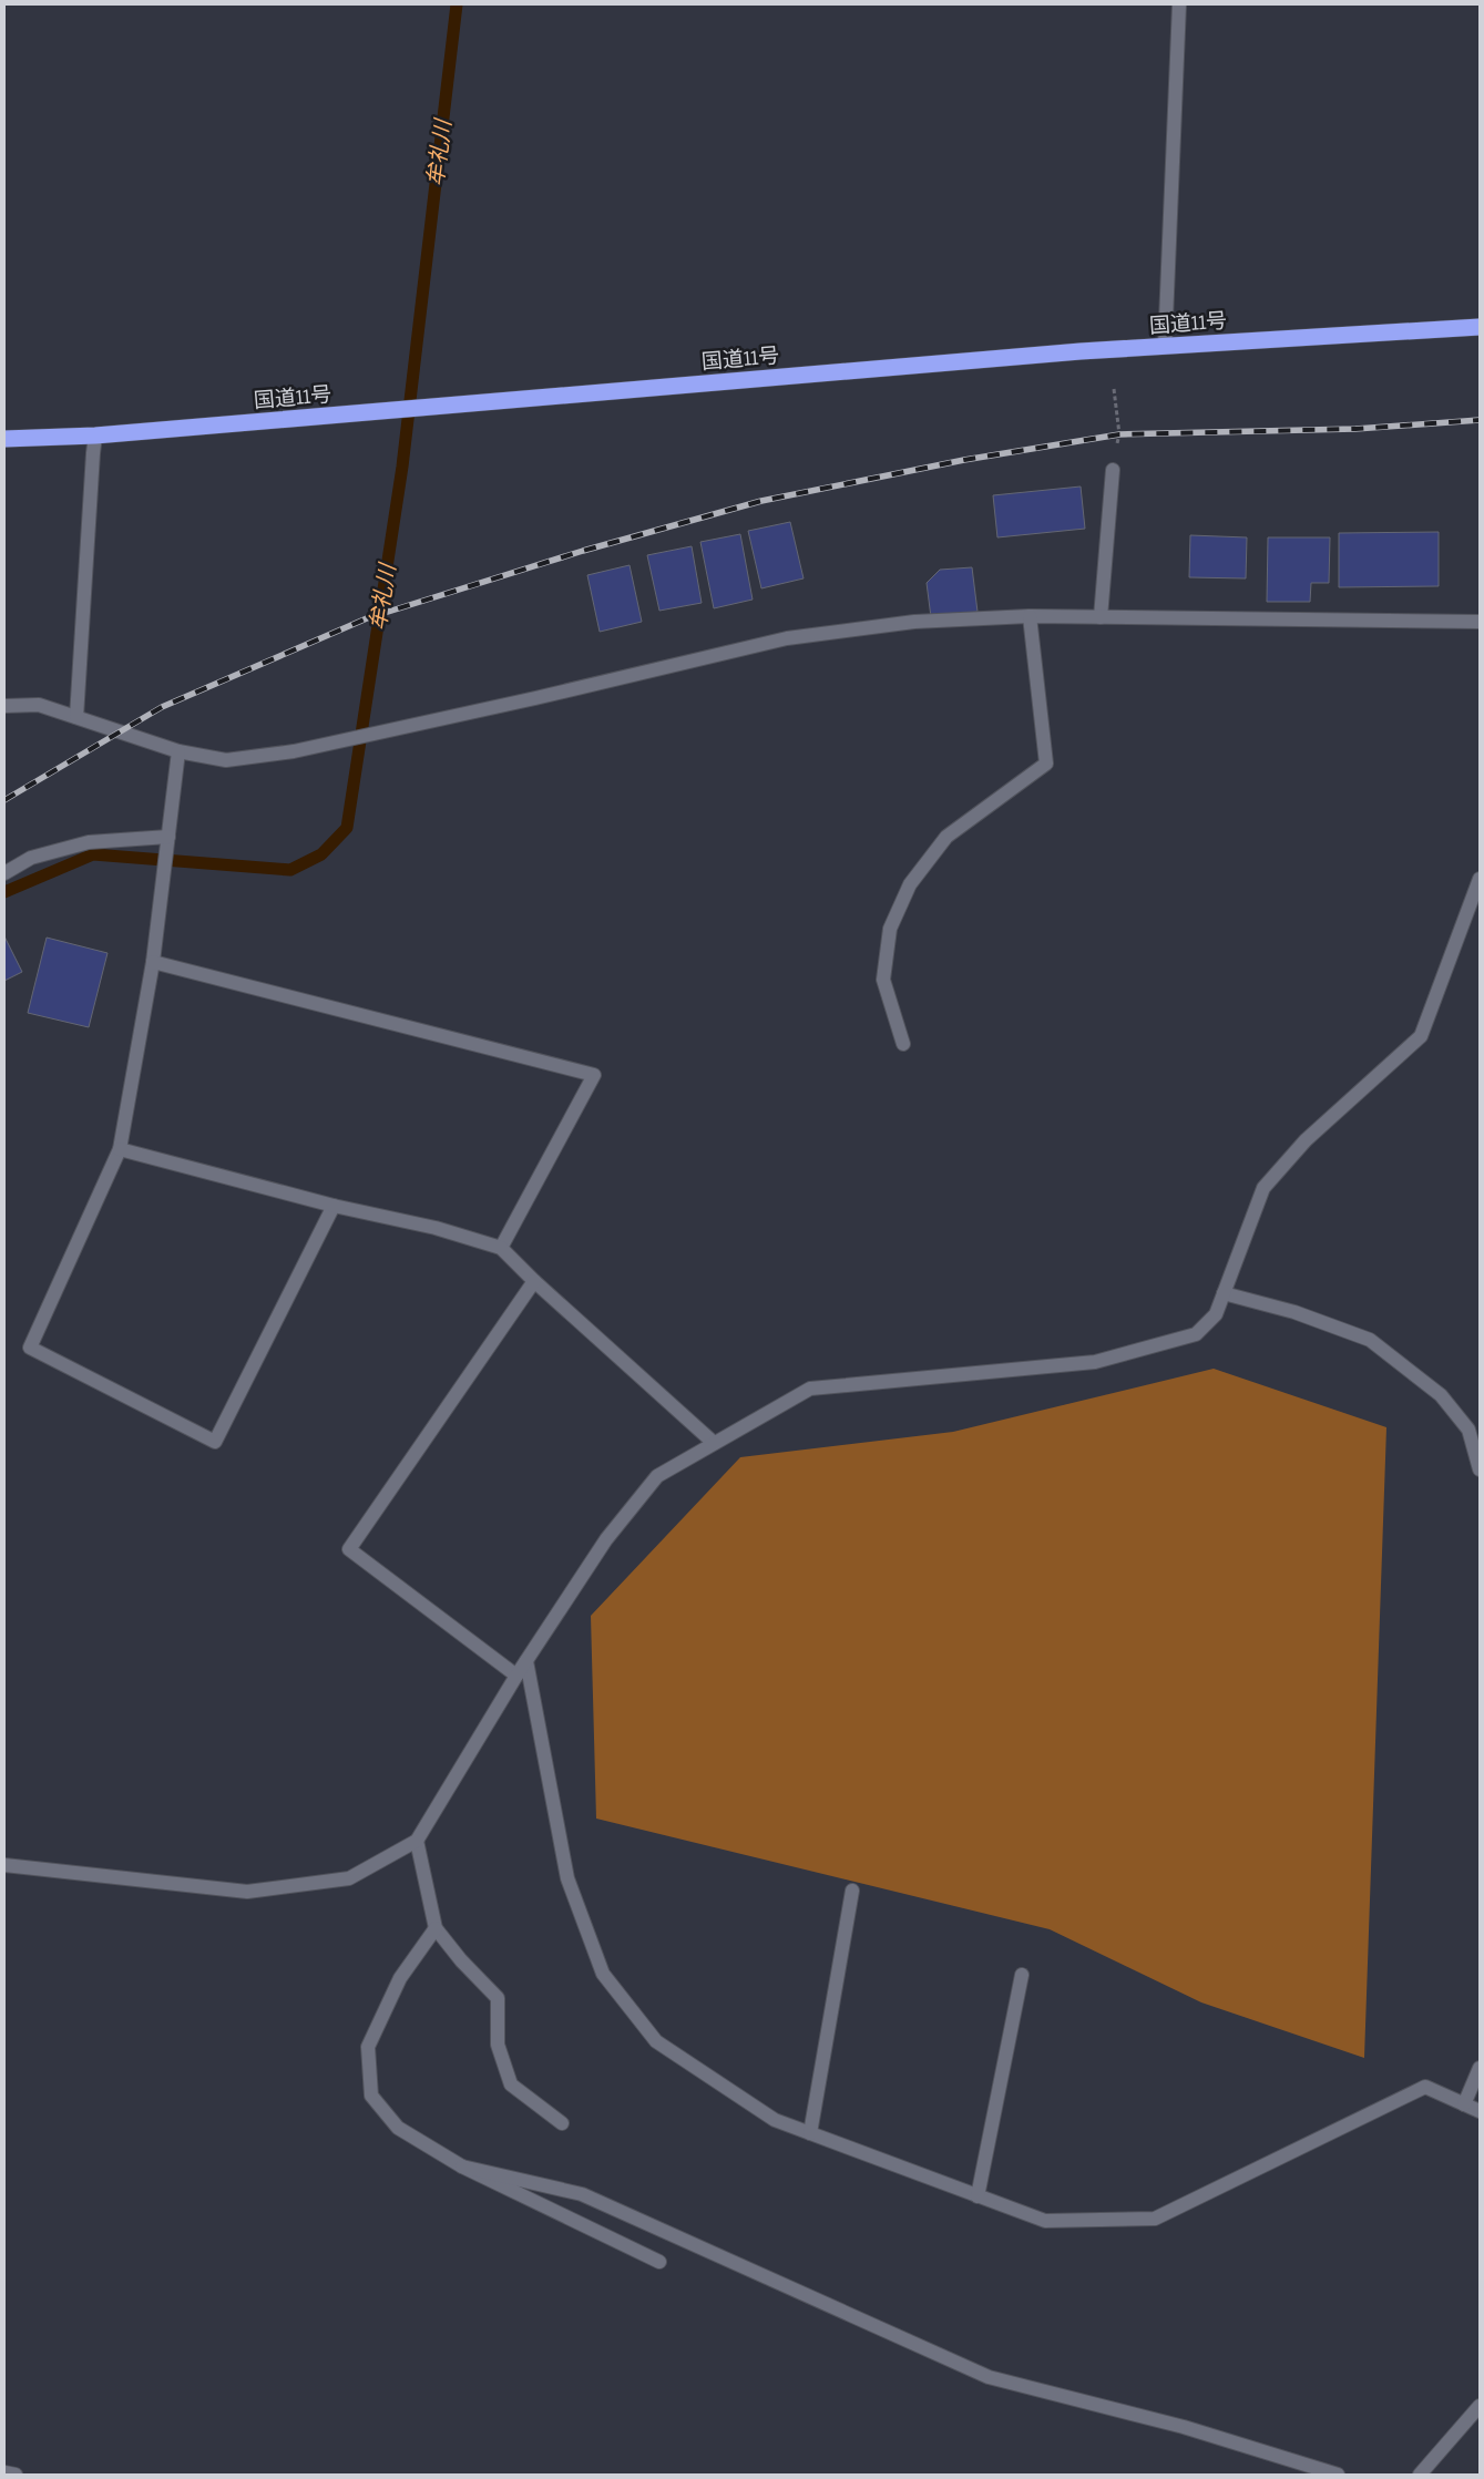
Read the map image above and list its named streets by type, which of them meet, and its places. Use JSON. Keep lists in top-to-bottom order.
{
  "streets": {
    "highway": ["国道11号"]
  },
  "water": ["牟礼川"]
}
